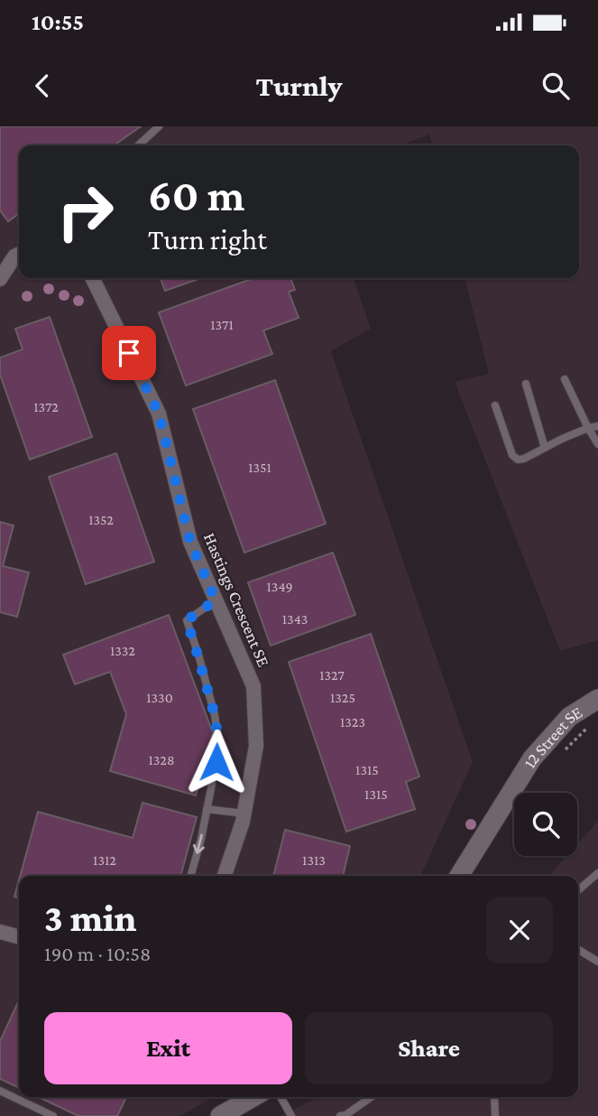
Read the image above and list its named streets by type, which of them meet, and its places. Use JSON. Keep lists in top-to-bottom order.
{
  "streets": {
    "street": ["Hastings Crescent SE", "12 Street SE"]
  },
  "house_numbers": [
    "1371",
    "1372",
    "1351",
    "1352",
    "1349",
    "1343",
    "1332",
    "1327",
    "1330",
    "1325",
    "1323",
    "1328",
    "1315",
    "1315",
    "1312",
    "1313"
  ],
  "page": {
    "status": "10:55",
    "header": "Turnly",
    "turn": ["60 m", "Turn right"],
    "heading": ["3 min", "190 m · 10:58"],
    "buttons": ["Exit", "Share"]
  }
}
